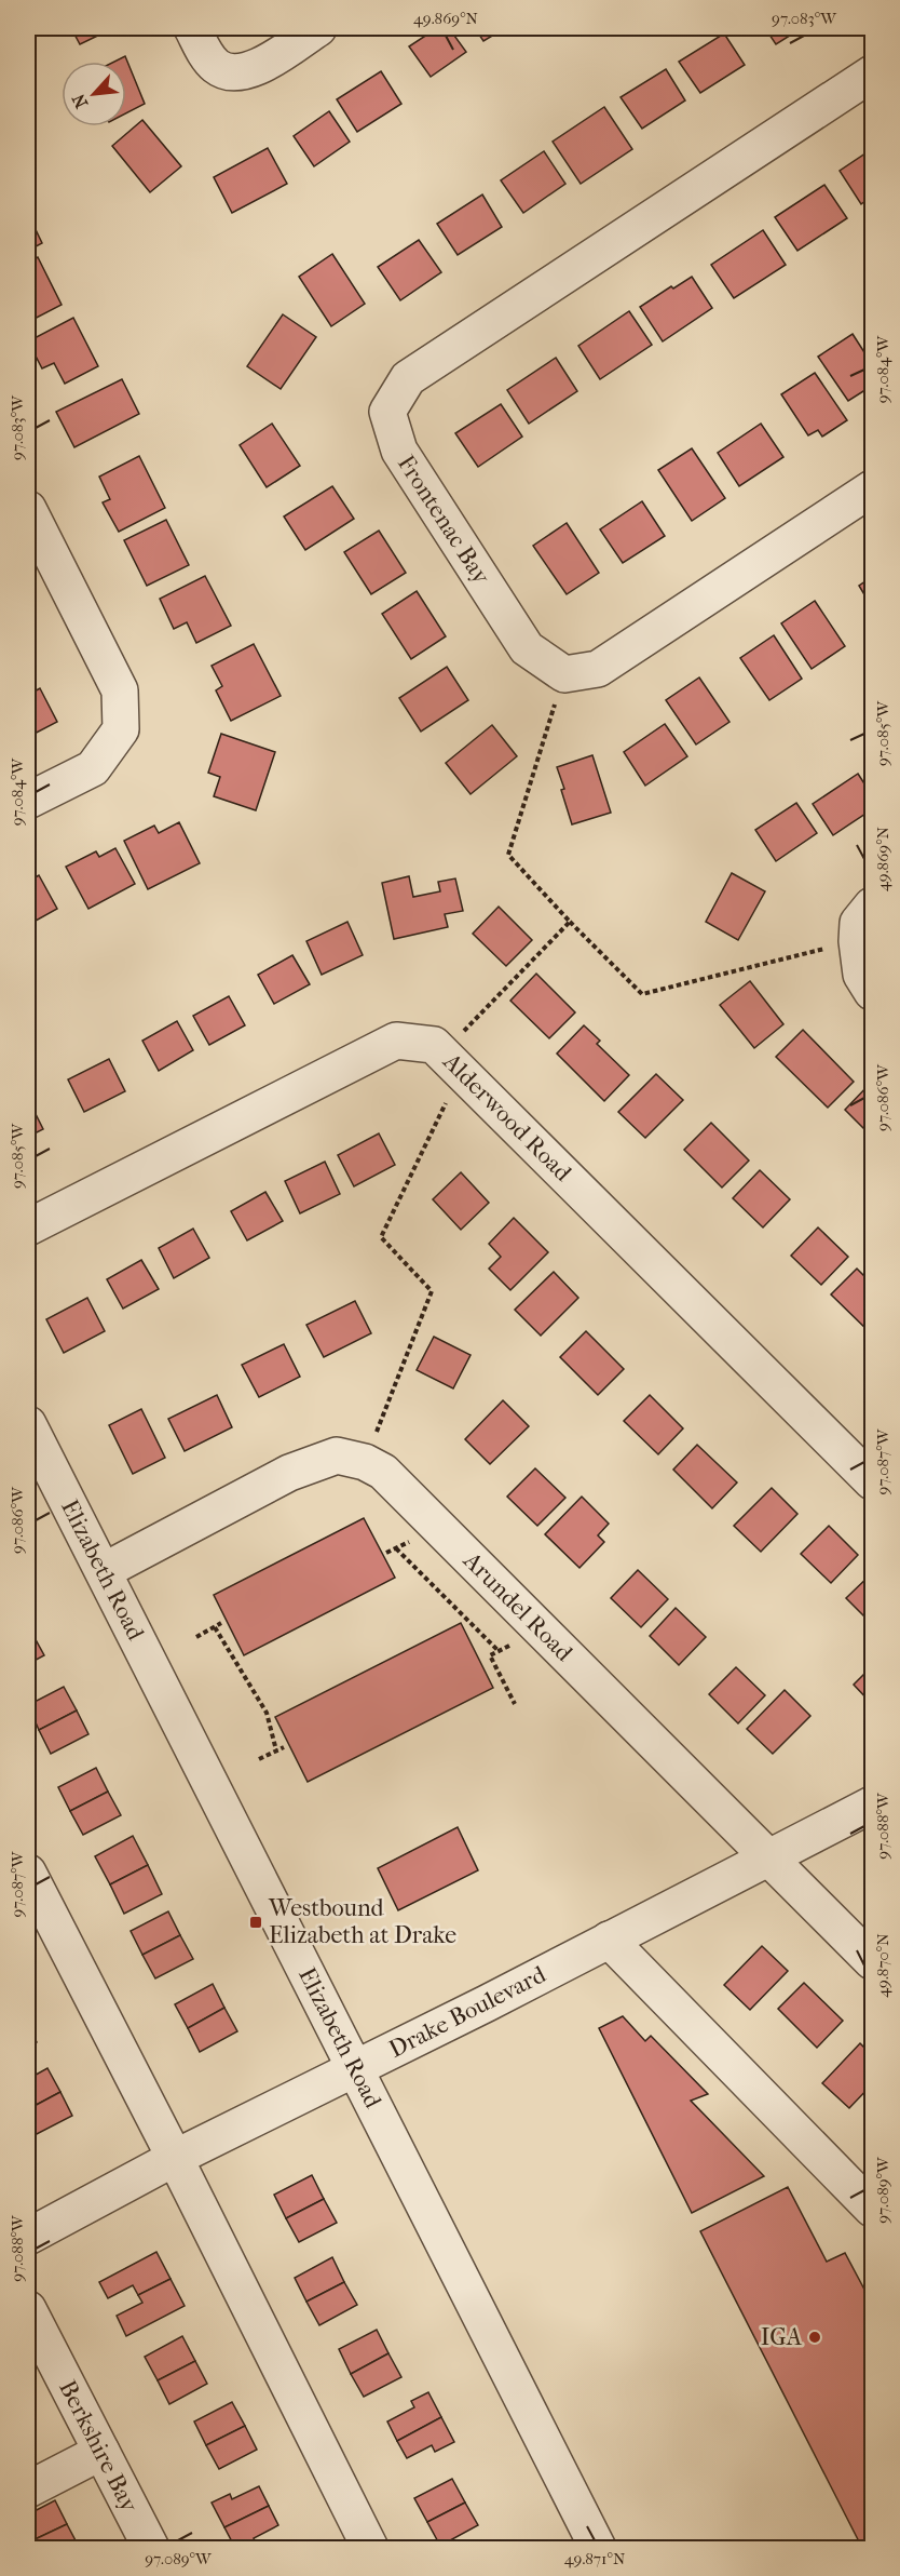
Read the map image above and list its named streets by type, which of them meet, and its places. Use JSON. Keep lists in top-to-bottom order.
{
  "streets": {
    "street": [
      "Frontenac Bay",
      "Alderwood Road",
      "Elizabeth Road",
      "Arundel Road",
      "Drake Boulevard",
      "Berkshire Bay"
    ]
  },
  "crossings": [
    ["Elizabeth Road", "Arundel Road"],
    ["Elizabeth Road", "Drake Boulevard"],
    ["Arundel Road", "Drake Boulevard"]
  ],
  "places": {
    "transit": ["Westbound Elizabeth at Drake"],
    "other": ["IGA"]
  },
  "north": "bottom left",
  "coordinates": [
    "49.869°N",
    "97.083°W",
    "97.084°W",
    "97.085°W",
    "97.086°W",
    "97.087°W",
    "97.088°W",
    "49.870°N",
    "97.089°W",
    "49.871°N"
  ]
}
